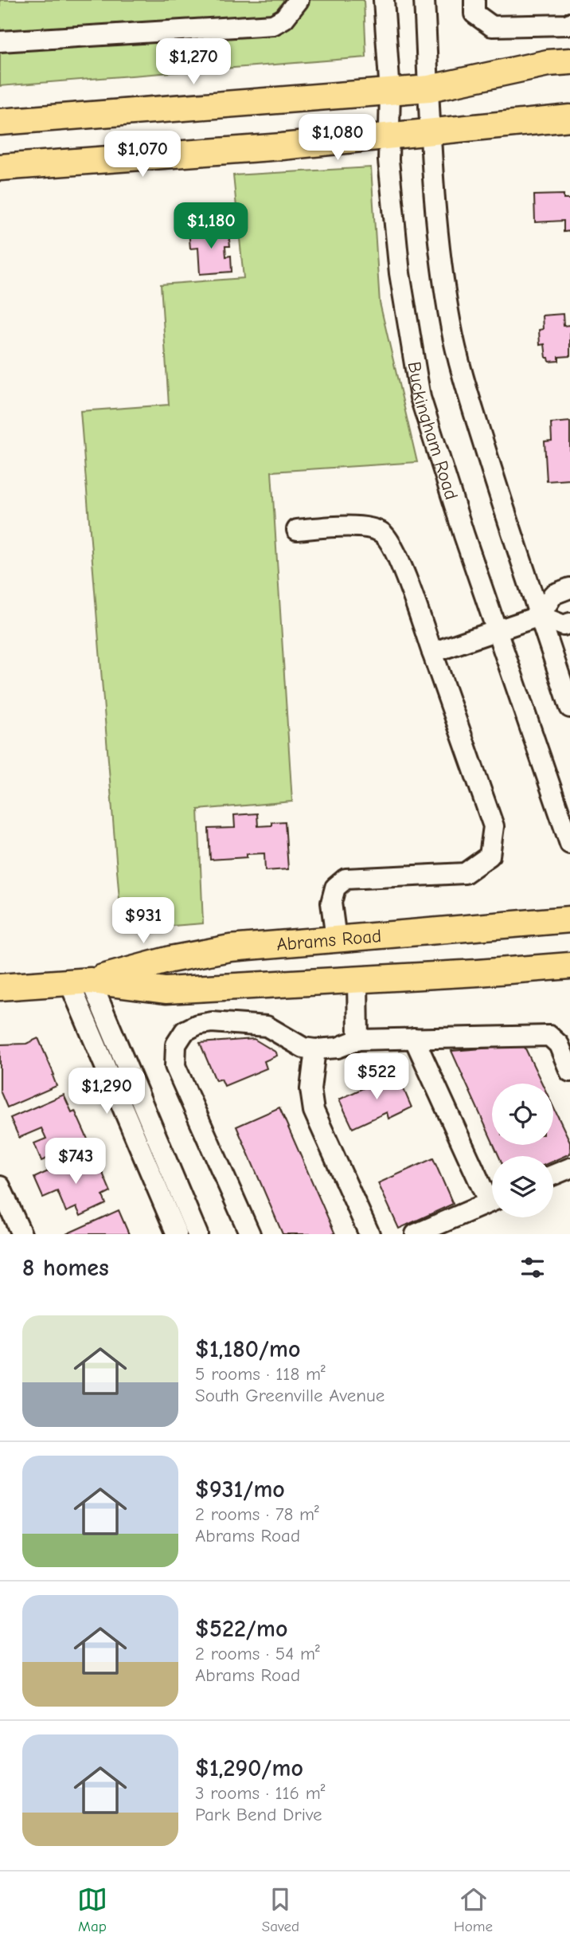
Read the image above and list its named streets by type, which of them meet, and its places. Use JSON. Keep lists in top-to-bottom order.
{
  "streets": {
    "main road": ["Abrams Road"],
    "street": ["Buckingham Road"]
  },
  "page": {
    "price": [
      "$1,270",
      "$1,080",
      "$1,070",
      "$1,180",
      "$931",
      "$522",
      "$1,290",
      "$743"
    ],
    "heading": "8 homes",
    "list": [
      {
        "name": "$1,180/mo",
        "note": "5 rooms · 118 m² · South Greenville Avenue"
      },
      {
        "name": "$931/mo",
        "note": "2 rooms · 78 m² · Abrams Road"
      },
      {
        "name": "$522/mo",
        "note": "2 rooms · 54 m² · Abrams Road"
      },
      {
        "name": "$1,290/mo",
        "note": "3 rooms · 116 m² · Park Bend Drive"
      }
    ],
    "tabs": ["Map", "Saved", "Home"]
  }
}
